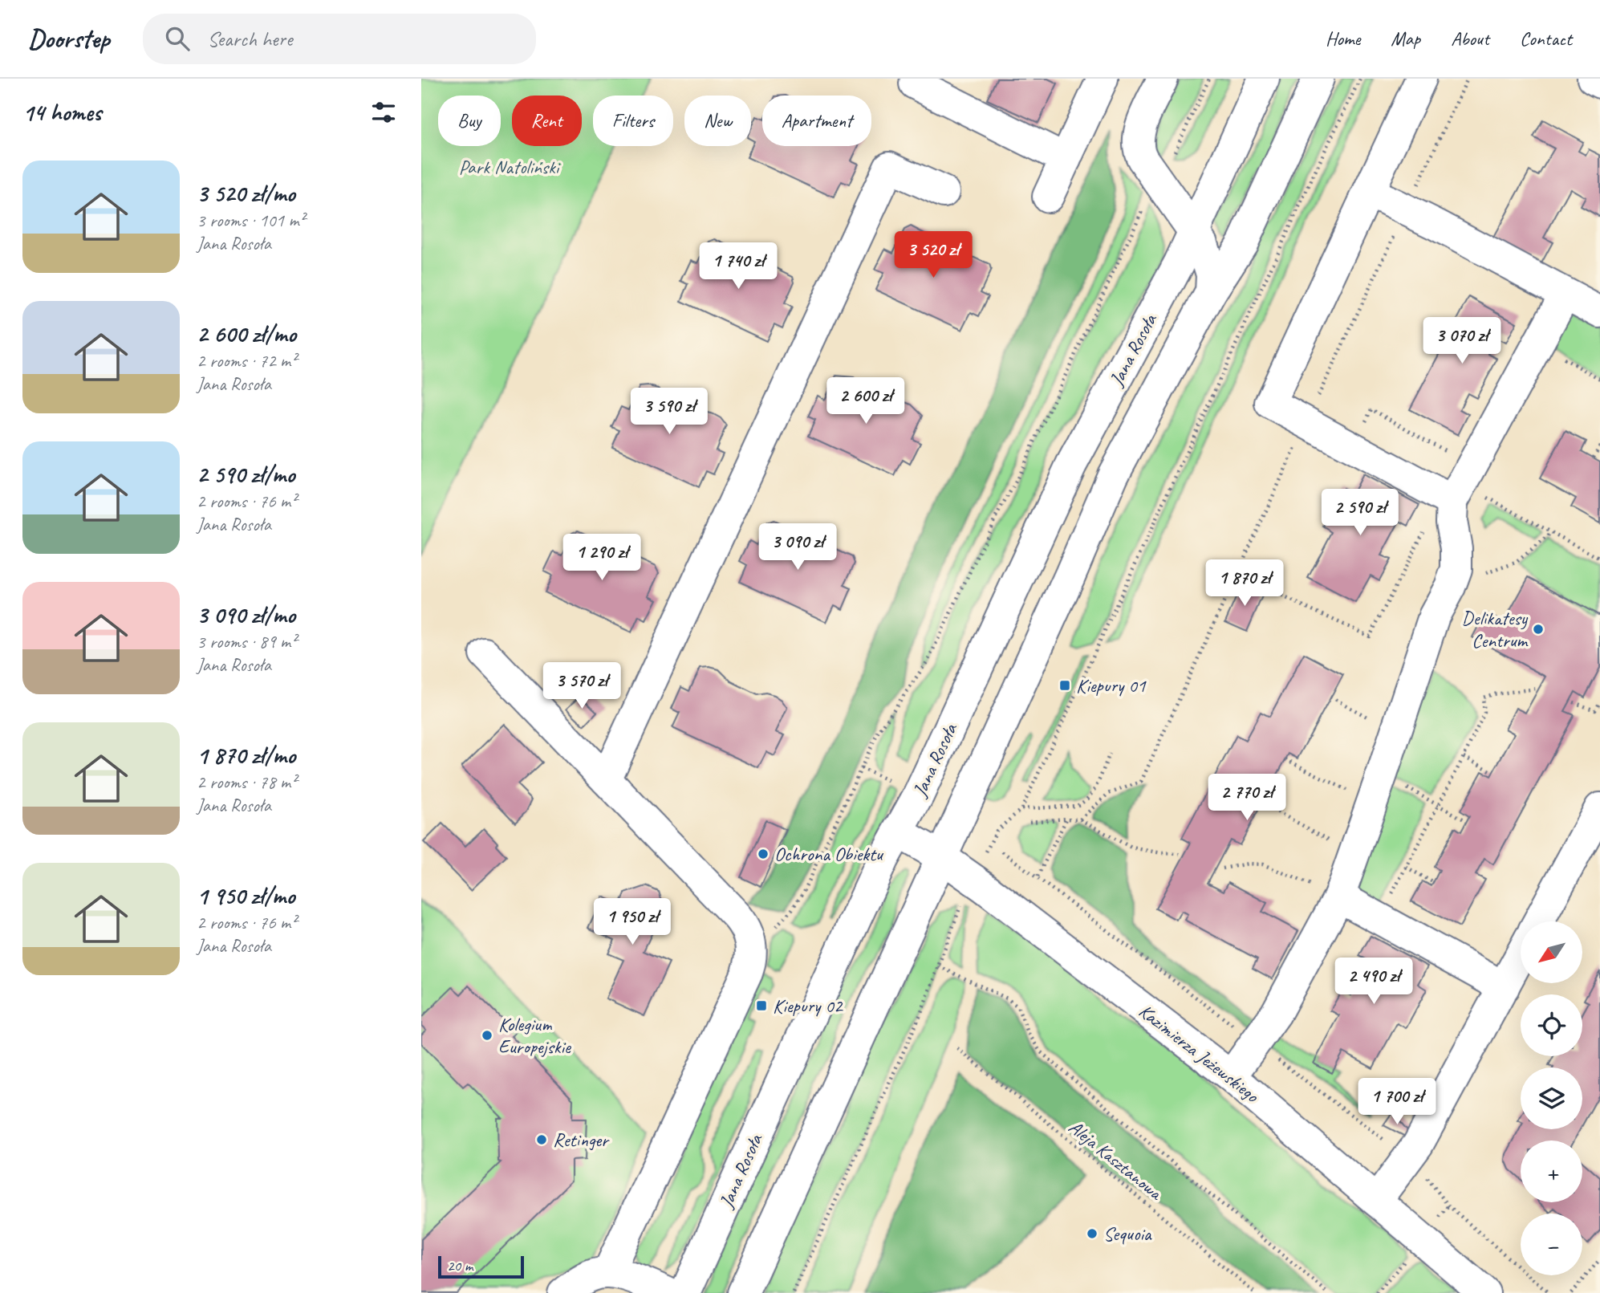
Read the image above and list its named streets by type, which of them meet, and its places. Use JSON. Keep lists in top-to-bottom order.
{
  "streets": {
    "street": ["Jana Rosoła", "Kazimierza Jeżewskiego"],
    "path": ["Aleja Kasztanowa"]
  },
  "crossings": [
    ["Jana Rosoła", "Kazimierza Jeżewskiego"]
  ],
  "parks": ["Park Natoliński"],
  "places": {
    "other": [
      "Delikatesy Centrum",
      "Ochrona Obiektu",
      "Kolegium Europejskie",
      "Retinger",
      "Sequoia"
    ],
    "transit": ["Kiepury 01", "Kiepury 02"]
  },
  "scale_bar": "20 m",
  "north": "bottom left",
  "page": {
    "header": "Doorstep",
    "search": "Search here",
    "nav": [
      "Home",
      "Map",
      "About",
      "Contact"
    ],
    "heading": "14 homes",
    "chip": [
      "Buy",
      "Rent",
      "Filters",
      "New",
      "Apartment"
    ],
    "list": [
      {
        "name": "3 520 zł/mo",
        "note": "3 rooms · 101 m² · Jana Rosoła"
      },
      {
        "name": "2 600 zł/mo",
        "note": "2 rooms · 72 m² · Jana Rosoła"
      },
      {
        "name": "2 590 zł/mo",
        "note": "2 rooms · 76 m² · Jana Rosoła"
      },
      {
        "name": "3 090 zł/mo",
        "note": "3 rooms · 89 m² · Jana Rosoła"
      },
      {
        "name": "1 870 zł/mo",
        "note": "2 rooms · 78 m² · Jana Rosoła"
      },
      {
        "name": "1 950 zł/mo",
        "note": "2 rooms · 76 m² · Jana Rosoła"
      }
    ],
    "price": [
      "3 520 zł",
      "1 740 zł",
      "3 070 zł",
      "2 600 zł",
      "3 590 zł",
      "2 590 zł",
      "3 090 zł",
      "1 290 zł",
      "1 870 zł",
      "3 570 zł",
      "2 770 zł",
      "1 950 zł",
      "2 490 zł",
      "1 700 zł"
    ],
    "map_buttons": ["+", "−"],
    "scale": "20 m"
  }
}
